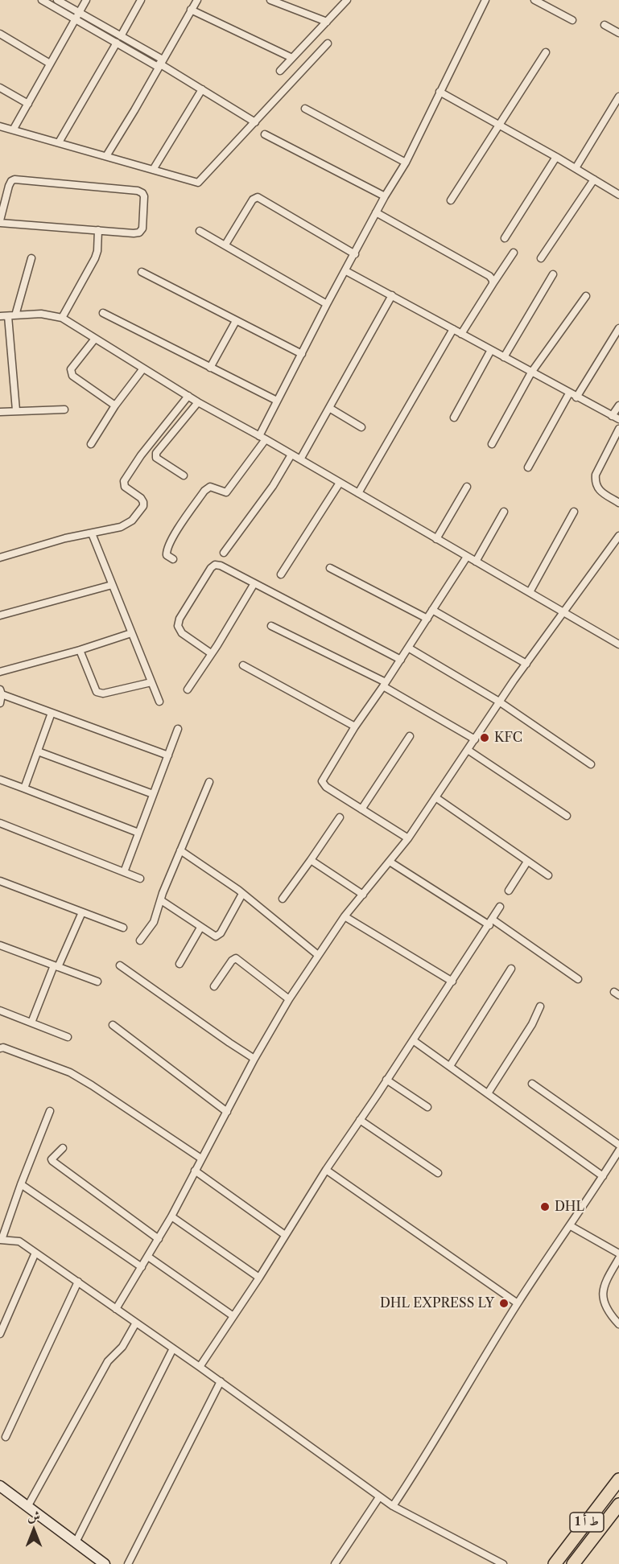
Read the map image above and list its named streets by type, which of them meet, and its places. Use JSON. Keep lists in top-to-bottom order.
{
  "streets": {
    "highway": ["ط أ 1"]
  },
  "places": ["KFC", "DHL", "DHL EXPRESS LY"],
  "north": "top"
}
